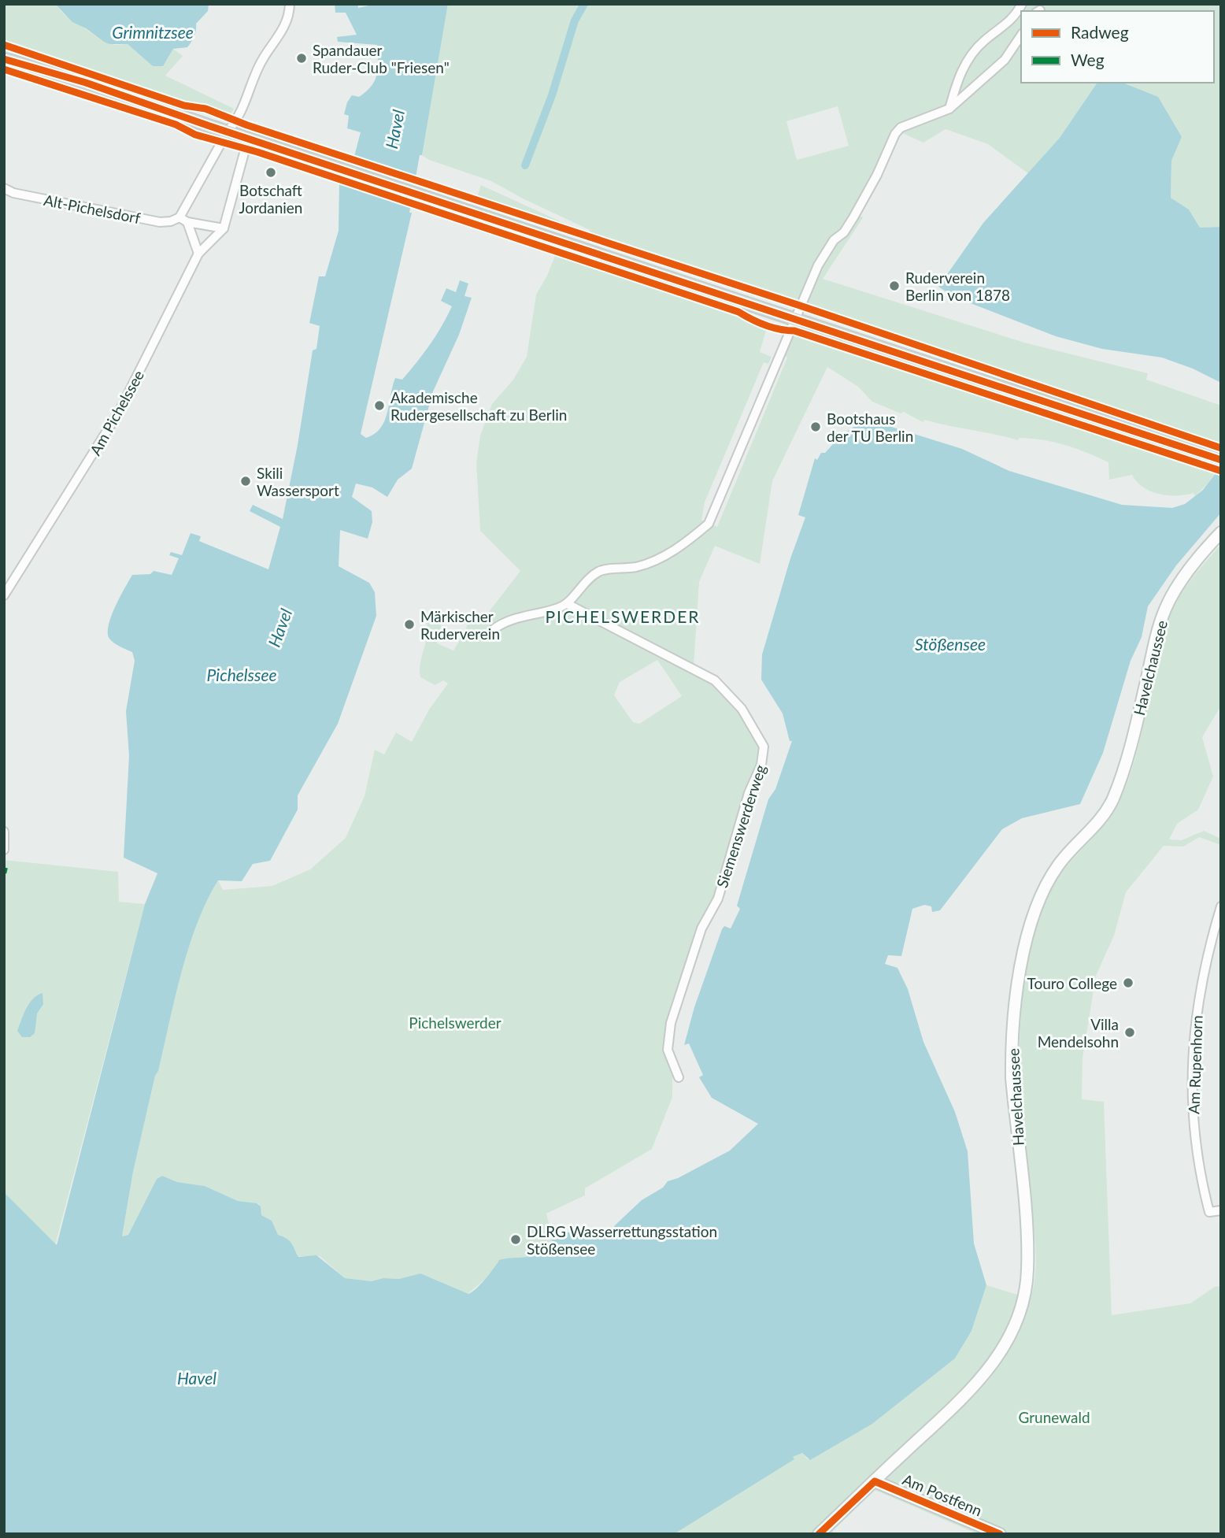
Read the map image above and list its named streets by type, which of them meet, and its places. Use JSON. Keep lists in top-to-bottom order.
{
  "streets": {
    "street": [
      "Alt-Pichelsdorf",
      "Am Pichelssee",
      "Havelchaussee",
      "Siemenswerderweg",
      "Am Rupenhorn",
      "Am Postfenn"
    ]
  },
  "crossings": [
    ["Alt-Pichelsdorf", "Am Pichelssee"],
    ["Havelchaussee", "Am Postfenn"]
  ],
  "districts": ["PICHELSWERDER"],
  "water": [
    "Grimnitzsee",
    "Havel",
    "Stößensee",
    "Pichelssee"
  ],
  "parks": ["Pichelswerder", "Grunewald"],
  "places": [
    "Spandauer Ruder-Club \"Friesen\"",
    "Botschaft Jordanien",
    "Ruderverein Berlin von 1878",
    "Akademische Rudergesellschaft zu Berlin",
    "Bootshaus der TU Berlin",
    "Skili Wassersport",
    "Märkischer Ruderverein",
    "Touro College",
    "Villa Mendelsohn",
    "DLRG Wasserrettungsstation Stößensee"
  ],
  "legend": ["Radweg", "Weg"]
}
